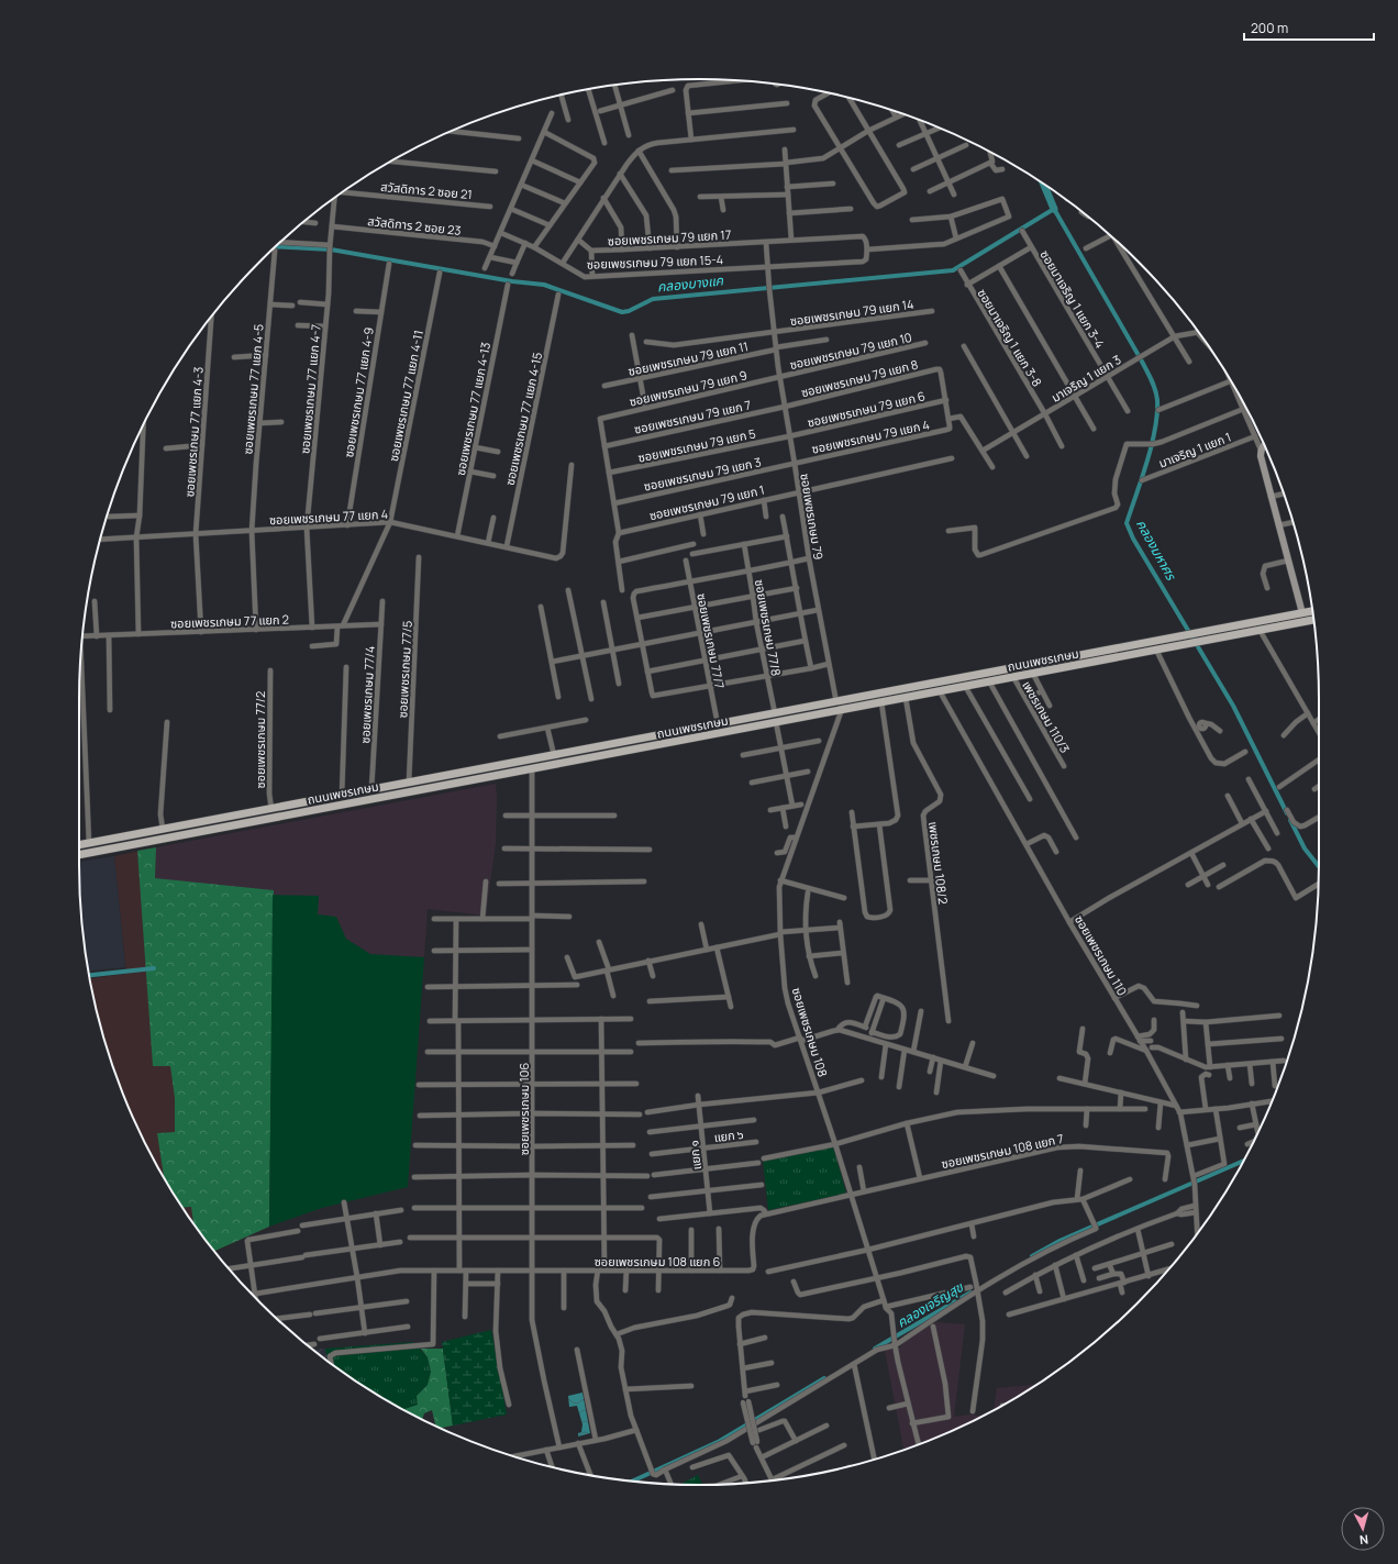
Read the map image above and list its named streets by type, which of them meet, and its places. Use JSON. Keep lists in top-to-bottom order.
{
  "streets": {
    "main road": ["ถนนเพชรเกษม"],
    "street": [
      "สวัสดิการ 2 ซอย 21",
      "สวัสดิการ 2 ซอย 23",
      "ซอยเพชรเกษม 79 แยก 17",
      "ซอยเพชรเกษม 79 แยก 15-4",
      "ซอยมาเจริญ 1 แยก 3-4",
      "ซอยเพชรเกษม 79 แยก 14",
      "ซอยมาเจริญ 1 แยก 3-8",
      "ซอยเพชรเกษม 79 แยก 10",
      "ซอยเพชรเกษม 79 แยก 11",
      "ซอยเพชรเกษม 79 แยก 8",
      "มาเจริญ 1 แยก 3",
      "ซอยเพชรเกษม 79 แยก 9",
      "ซอยเพชรเกษม 77 แยก 4-5",
      "ซอยเพชรเกษม 77 แยก 4-7",
      "ซอยเพชรเกษม 77 แยก 4-9",
      "ซอยเพชรเกษม 77 แยก 4-11",
      "ซอยเพชรเกษม 77 แยก 4-13",
      "ซอยเพชรเกษม 79 แยก 6",
      "ซอยเพชรเกษม 79 แยก 7",
      "ซอยเพชรเกษม 77 แยก 4-15",
      "ซอยเพชรเกษม 77 แยก 4-3",
      "ซอยเพชรเกษม 79 แยก 4",
      "ซอยเพชรเกษม 79 แยก 5",
      "มาเจริญ 1 แยก 1",
      "ซอยเพชรเกษม 79 แยก 3",
      "ซอยเพชรเกษม 79 แยก 1",
      "ซอยเพชรเกษม 77 แยก 4",
      "ซอยเพชรเกษม 79",
      "ซอยเพชรเกษม 77 แยก 2",
      "ซอยเพชรเกษม 77/8",
      "ซอยเพชรเกษม 77/7",
      "ซอยเพชรเกษม 77/5",
      "ซอยเพชรเกษม 77/4",
      "เพชรเกษม 110/3",
      "ซอยเพชรเกษม 77/2",
      "เพชรเกษม 108/2",
      "ซอยเพชรเกษม 110",
      "ซอยเพชรเกษม 108",
      "ซอยเพชรเกษม 106",
      "แยก ๖",
      "ซอยเพชรเกษม 108 แยก 7",
      "แยก ๑",
      "ซอยเพชรเกษม 108 แยก 6"
    ]
  },
  "crossings": [
    ["สวัสดิการ 2 ซอย 23", "ซอยเพชรเกษม 77 แยก 4-7"],
    ["ซอยเพชรเกษม 79 แยก 17", "ซอยเพชรเกษม 79 แยก 15-4"],
    ["ซอยเพชรเกษม 79 แยก 15-4", "ซอยเพชรเกษม 79"],
    ["ซอยมาเจริญ 1 แยก 3-4", "มาเจริญ 1 แยก 3"],
    ["ซอยเพชรเกษม 79 แยก 14", "ซอยเพชรเกษม 79"],
    ["ซอยมาเจริญ 1 แยก 3-8", "มาเจริญ 1 แยก 3"],
    ["ซอยเพชรเกษม 79 แยก 10", "ซอยเพชรเกษม 79 แยก 9"],
    ["ซอยเพชรเกษม 79 แยก 10", "ซอยเพชรเกษม 79"],
    ["ซอยเพชรเกษม 79 แยก 11", "ซอยเพชรเกษม 79"],
    ["ซอยเพชรเกษม 79 แยก 8", "ซอยเพชรเกษม 79 แยก 6"],
    ["ซอยเพชรเกษม 79 แยก 8", "ซอยเพชรเกษม 79 แยก 7"],
    ["ซอยเพชรเกษม 79 แยก 8", "ซอยเพชรเกษม 79"],
    ["ซอยเพชรเกษม 79 แยก 9", "ซอยเพชรเกษม 79 แยก 7"],
    ["ซอยเพชรเกษม 79 แยก 9", "ซอยเพชรเกษม 79"],
    ["ซอยเพชรเกษม 77 แยก 4-5", "ซอยเพชรเกษม 77 แยก 4"],
    ["ซอยเพชรเกษม 77 แยก 4-5", "ซอยเพชรเกษม 77 แยก 2"],
    ["ซอยเพชรเกษม 77 แยก 4-7", "ซอยเพชรเกษม 77 แยก 4"],
    ["ซอยเพชรเกษม 77 แยก 4-7", "ซอยเพชรเกษม 77 แยก 2"],
    ["ซอยเพชรเกษม 77 แยก 4-9", "ซอยเพชรเกษม 77 แยก 4"],
    ["ซอยเพชรเกษม 77 แยก 4-11", "ซอยเพชรเกษม 77 แยก 4"],
    ["ซอยเพชรเกษม 77 แยก 4-11", "ซอยเพชรเกษม 77 แยก 2"],
    ["ซอยเพชรเกษม 77 แยก 4-13", "ซอยเพชรเกษม 77 แยก 4"],
    ["ซอยเพชรเกษม 79 แยก 6", "ซอยเพชรเกษม 79 แยก 5"],
    ["ซอยเพชรเกษม 79 แยก 6", "ซอยเพชรเกษม 79"],
    ["ซอยเพชรเกษม 79 แยก 7", "ซอยเพชรเกษม 79"],
    ["ซอยเพชรเกษม 77 แยก 4-15", "ซอยเพชรเกษม 77 แยก 4"],
    ["ซอยเพชรเกษม 77 แยก 4-3", "ซอยเพชรเกษม 77 แยก 4"],
    ["ซอยเพชรเกษม 77 แยก 4-3", "ซอยเพชรเกษม 77 แยก 2"],
    ["ซอยเพชรเกษม 79 แยก 4", "ซอยเพชรเกษม 79 แยก 3"],
    ["ซอยเพชรเกษม 79 แยก 4", "ซอยเพชรเกษม 79"],
    ["ซอยเพชรเกษม 79 แยก 5", "ซอยเพชรเกษม 79"],
    ["ซอยเพชรเกษม 79 แยก 3", "ซอยเพชรเกษม 79"],
    ["ซอยเพชรเกษม 79 แยก 1", "ซอยเพชรเกษม 79"],
    ["ซอยเพชรเกษม 79", "ถนนเพชรเกษม"],
    ["ซอยเพชรเกษม 77 แยก 2", "ซอยเพชรเกษม 77/4"],
    ["ซอยเพชรเกษม 77/8", "ถนนเพชรเกษม"],
    ["ซอยเพชรเกษม 77/7", "ถนนเพชรเกษม"],
    ["ถนนเพชรเกษม", "ซอยเพชรเกษม 77/5"],
    ["ถนนเพชรเกษม", "ซอยเพชรเกษม 77/4"],
    ["ถนนเพชรเกษม", "เพชรเกษม 110/3"],
    ["ถนนเพชรเกษม", "ซอยเพชรเกษม 77/2"],
    ["ถนนเพชรเกษม", "เพชรเกษม 108/2"],
    ["ถนนเพชรเกษม", "ซอยเพชรเกษม 110"],
    ["ถนนเพชรเกษม", "ซอยเพชรเกษม 108"],
    ["ถนนเพชรเกษม", "ซอยเพชรเกษม 106"],
    ["ซอยเพชรเกษม 106", "ซอยเพชรเกษม 108 แยก 6"],
    ["แยก ๖", "แยก ๑"]
  ],
  "water": ["คลองบางแค", "คลองมหาศร", "คลองเจริญสุข"],
  "scale_bar": "200 m",
  "north": "bottom"
}
